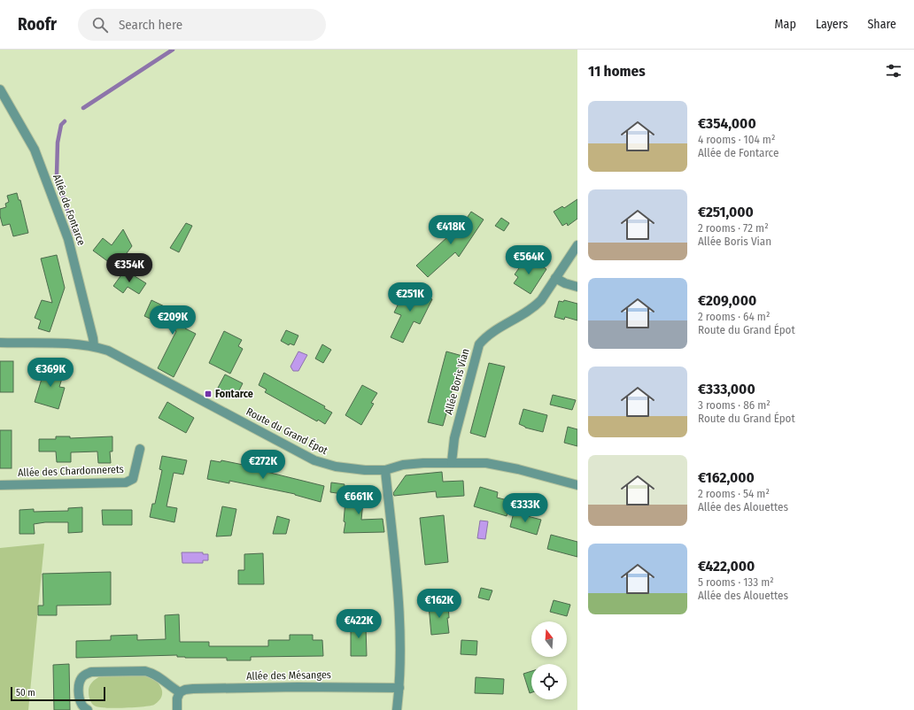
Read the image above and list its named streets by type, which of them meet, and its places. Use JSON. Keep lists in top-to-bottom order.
{
  "streets": {
    "street": [
      "Allée de Fontarce",
      "Allée Boris Vian",
      "Route du Grand Épot",
      "Allée des Chardonnerets",
      "Allée des Mésanges"
    ]
  },
  "crossings": [
    ["Allée de Fontarce", "Route du Grand Épot"],
    ["Allée Boris Vian", "Route du Grand Épot"]
  ],
  "places": {
    "transit": ["Fontarce"]
  },
  "scale_bar": "50 m",
  "north": "top",
  "page": {
    "header": "Roofr",
    "search": "Search here",
    "nav": ["Map", "Layers", "Share"],
    "heading": "11 homes",
    "list": [
      {
        "name": "€354,000",
        "note": "4 rooms · 104 m² · Allée de Fontarce"
      },
      {
        "name": "€251,000",
        "note": "2 rooms · 72 m² · Allée Boris Vian"
      },
      {
        "name": "€209,000",
        "note": "2 rooms · 64 m² · Route du Grand Épot"
      },
      {
        "name": "€333,000",
        "note": "3 rooms · 86 m² · Route du Grand Épot"
      },
      {
        "name": "€162,000",
        "note": "2 rooms · 54 m² · Allée des Alouettes"
      },
      {
        "name": "€422,000",
        "note": "5 rooms · 133 m² · Allée des Alouettes"
      }
    ],
    "price": [
      "€418K",
      "€564K",
      "€354K",
      "€251K",
      "€209K",
      "€369K",
      "€272K",
      "€661K",
      "€333K",
      "€162K",
      "€422K"
    ],
    "scale": "50 m"
  }
}
